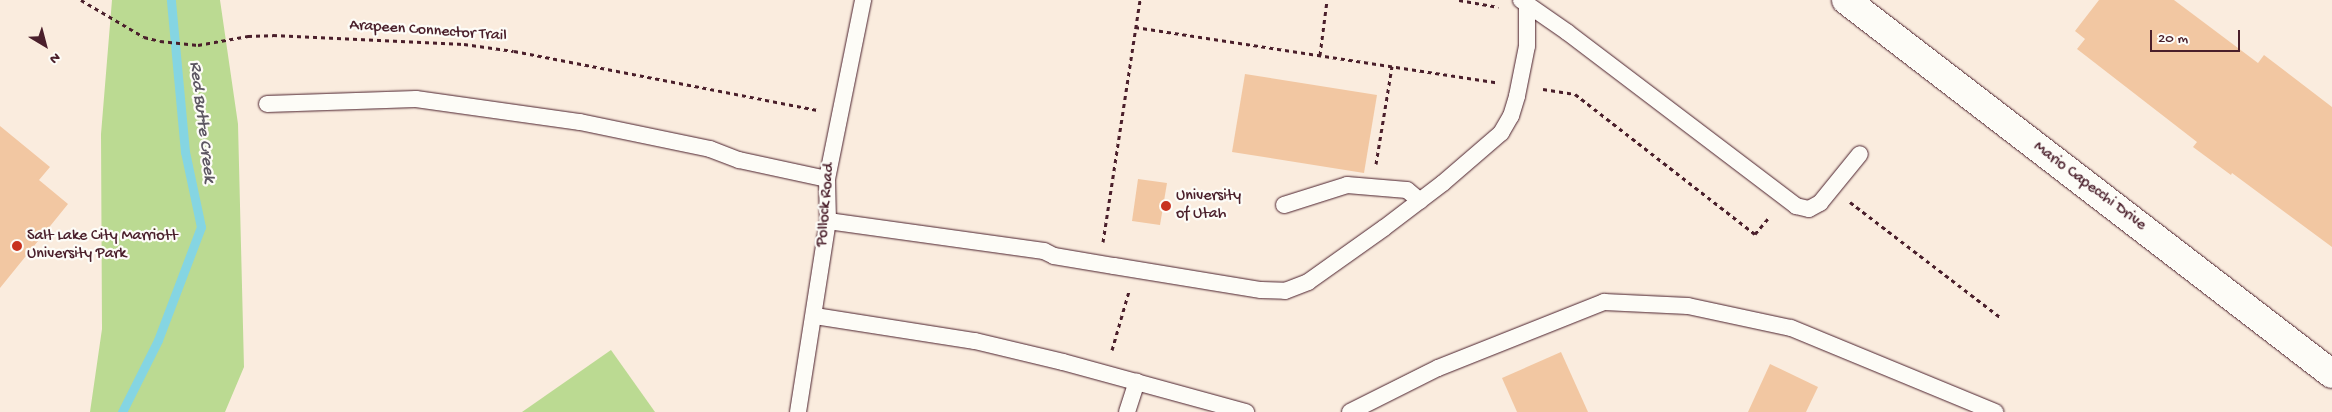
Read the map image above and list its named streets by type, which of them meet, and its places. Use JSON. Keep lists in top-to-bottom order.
{
  "streets": {
    "main road": ["Mario Capecchi Drive"],
    "lane": ["Pollock Road"],
    "path": ["Arapeen Connector Trail"]
  },
  "crossings": [
    ["Arapeen Connector Trail", "Pollock Road"]
  ],
  "water": ["Red Butte Creek"],
  "places": ["University of Utah", "Salt Lake City Marriott University Park"],
  "scale_bar": "20 m",
  "north": "bottom right"
}
